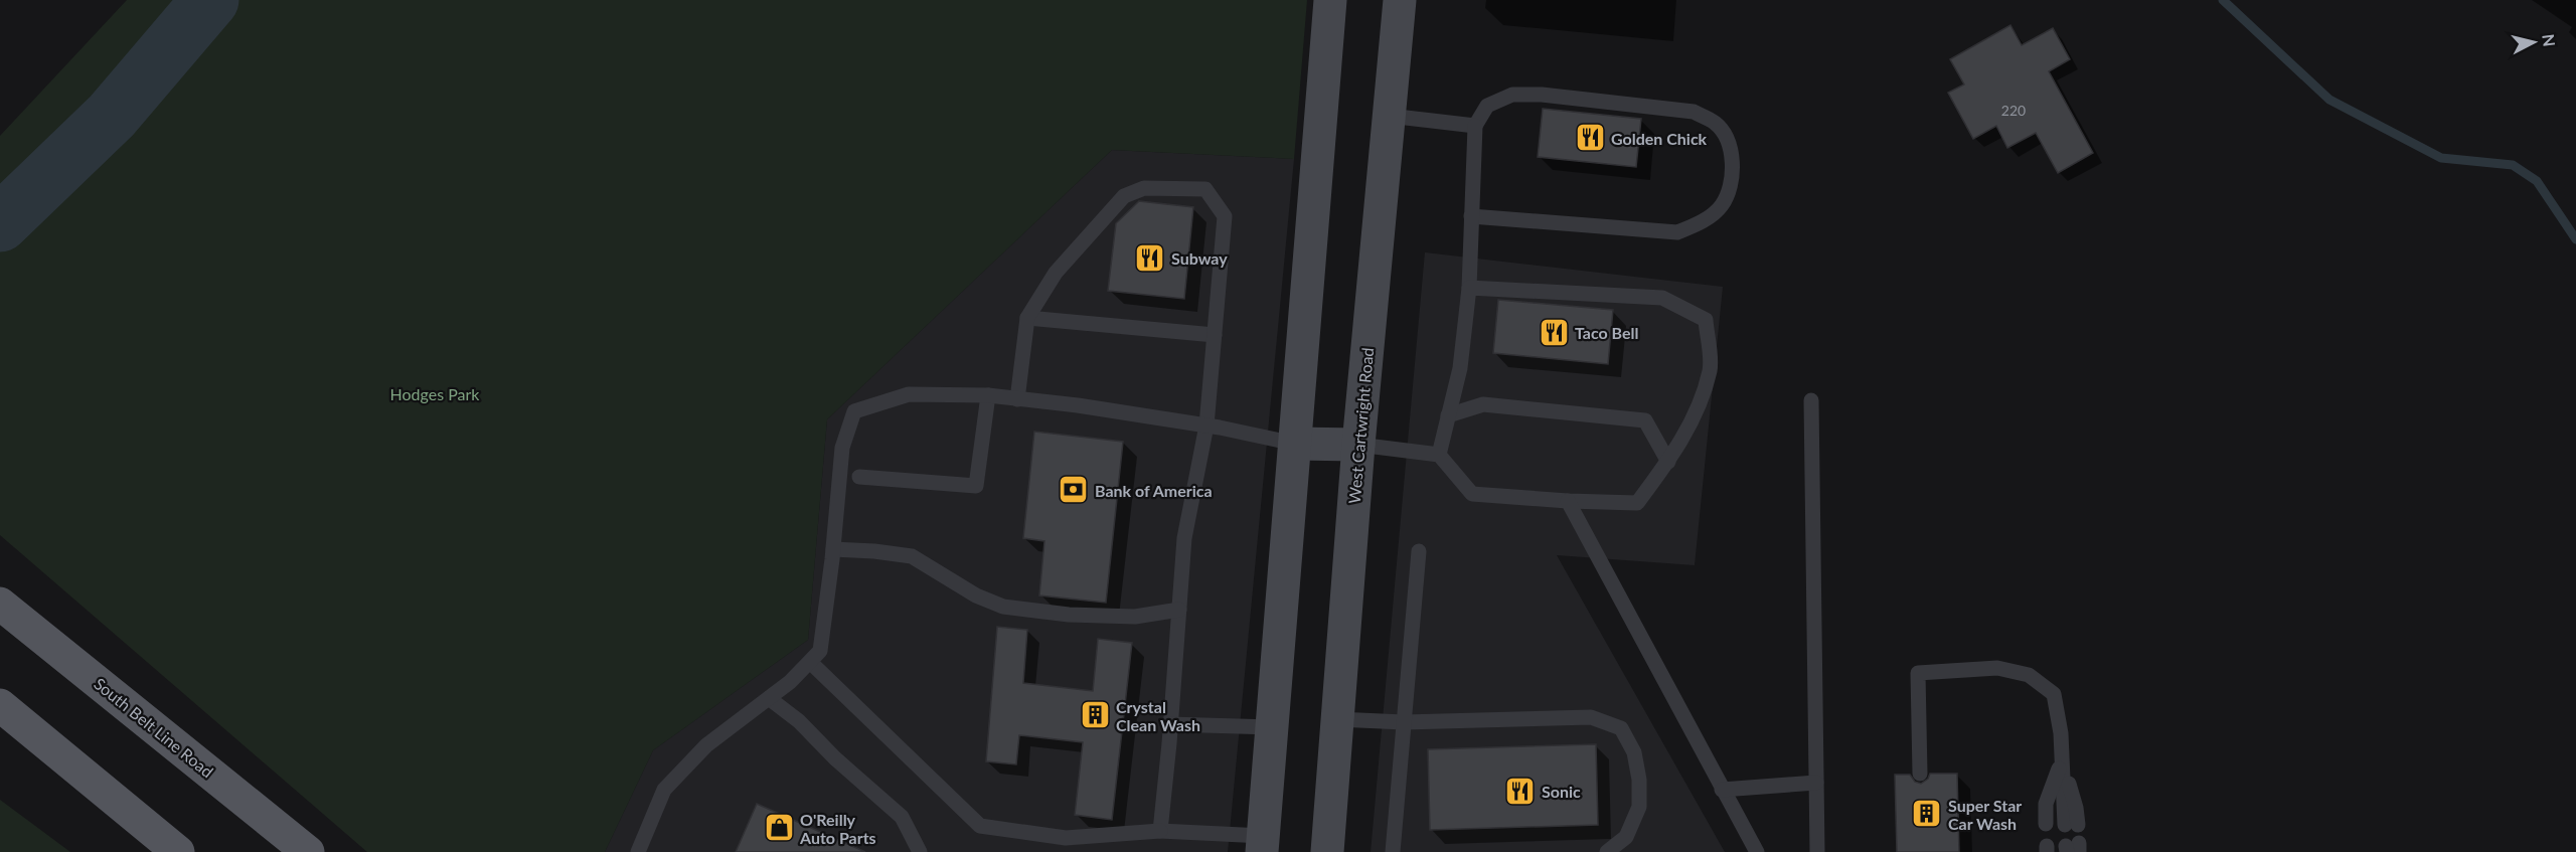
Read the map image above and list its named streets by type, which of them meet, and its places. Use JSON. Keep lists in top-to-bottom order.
{
  "streets": {
    "main road": ["West Cartwright Road", "South Belt Line Road"]
  },
  "parks": ["Hodges Park"],
  "places": {
    "restaurant": [
      "Golden Chick",
      "Subway",
      "Taco Bell",
      "Sonic"
    ],
    "bank": ["Bank of America"],
    "building": ["Crystal Clean Wash", "Super Star Car Wash"],
    "shop": ["O'Reilly Auto Parts"]
  },
  "house_numbers": ["220"],
  "north": "right"
}
